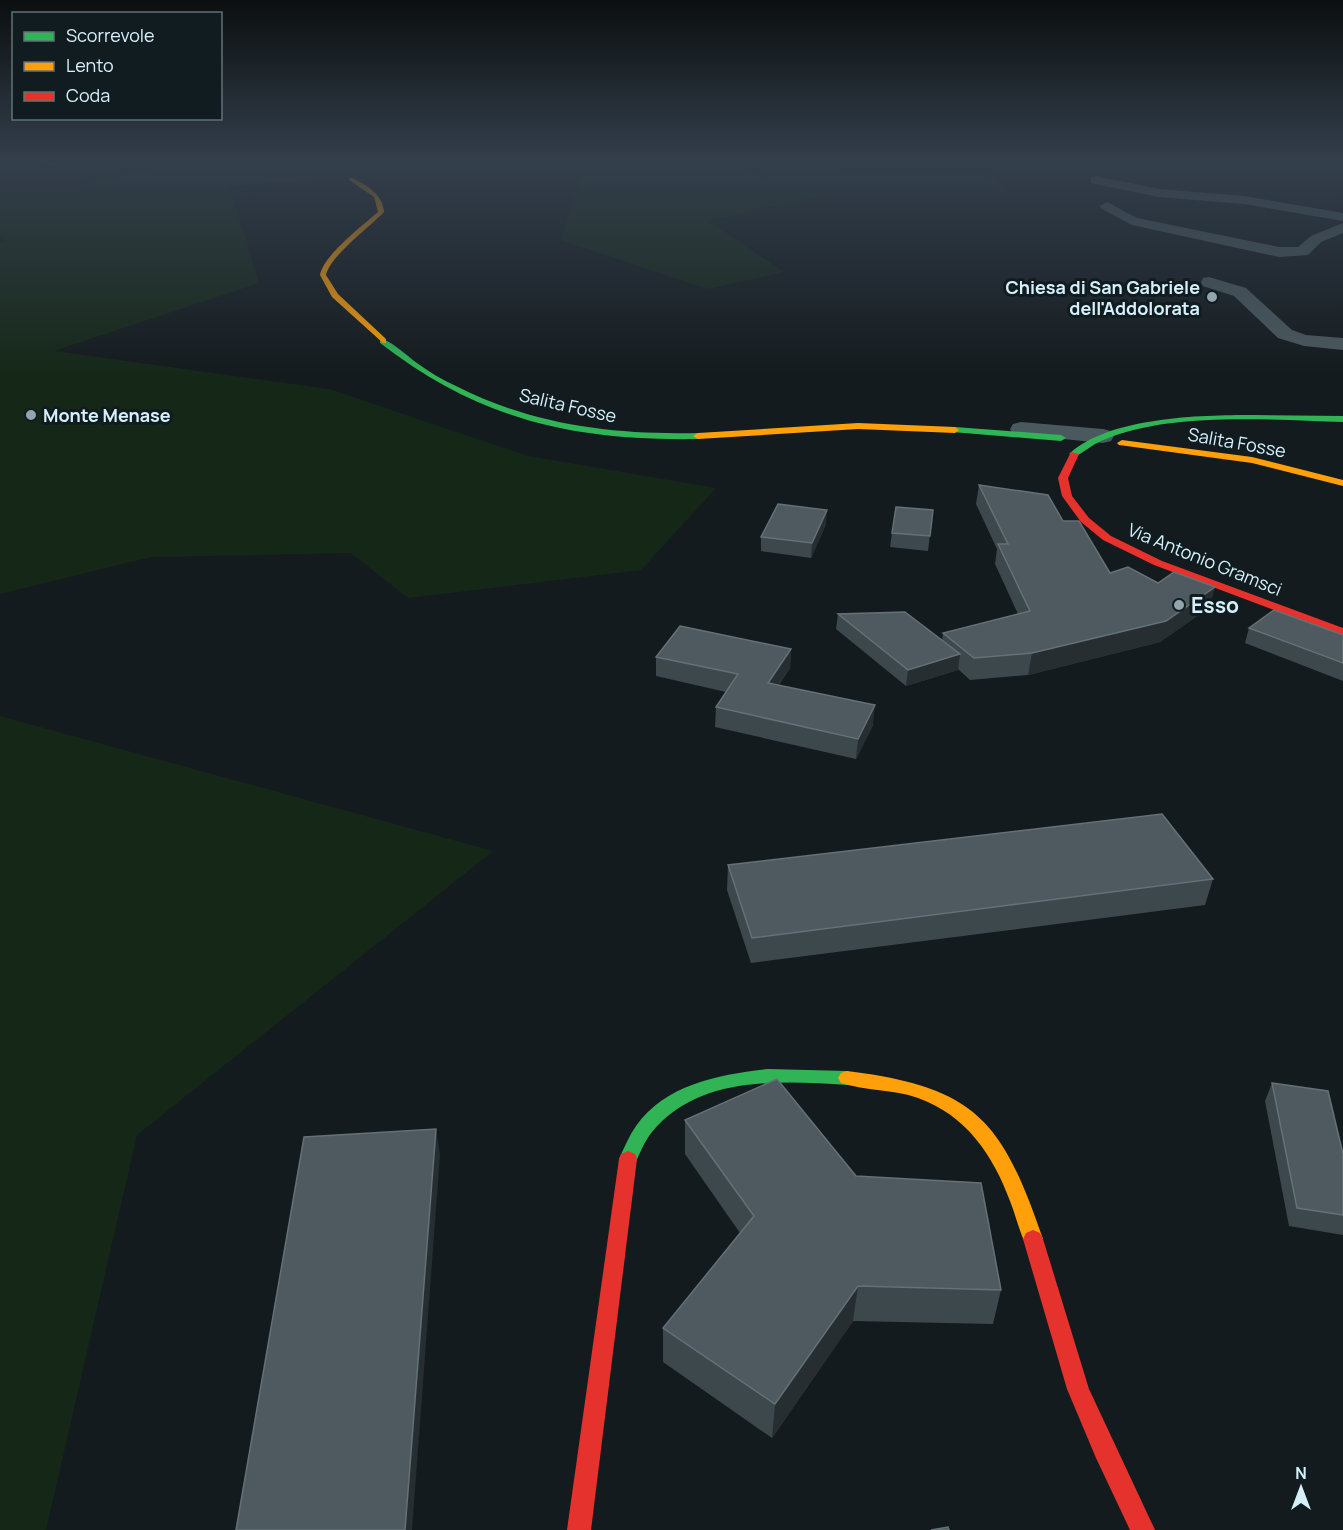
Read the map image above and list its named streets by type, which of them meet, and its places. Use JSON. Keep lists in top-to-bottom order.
{
  "streets": {
    "street": ["Salita Fosse", "Via Antonio Gramsci"]
  },
  "crossings": [
    ["Salita Fosse", "Via Antonio Gramsci"]
  ],
  "places": ["Chiesa di San Gabriele dell'Addolorata", "Monte Menase", "Esso"],
  "legend": ["Scorrevole", "Lento", "Coda"],
  "north": "top"
}
